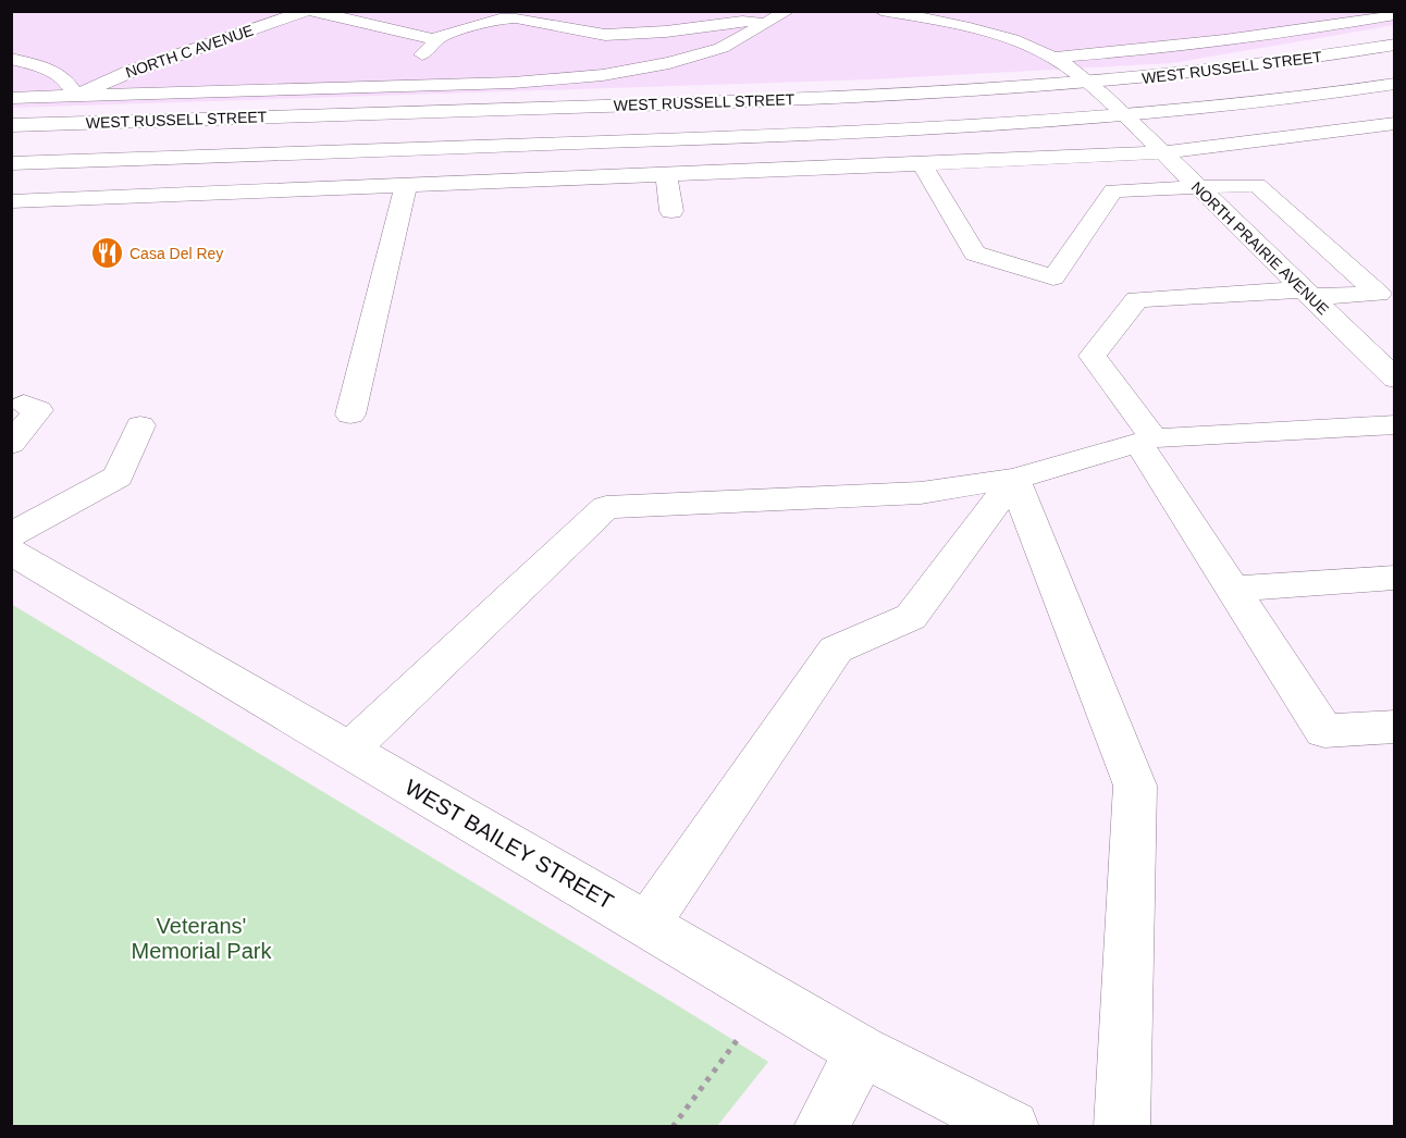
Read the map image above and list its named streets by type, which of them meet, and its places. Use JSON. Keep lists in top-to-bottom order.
{
  "streets": {
    "main road": [
      "NORTH C AVENUE",
      "WEST RUSSELL STREET",
      "NORTH PRAIRIE AVENUE",
      "WEST BAILEY STREET"
    ]
  },
  "crossings": [
    ["NORTH C AVENUE", "WEST RUSSELL STREET"],
    ["WEST RUSSELL STREET", "NORTH PRAIRIE AVENUE"]
  ],
  "parks": ["Veterans' Memorial Park"],
  "places": {
    "restaurant": ["Casa Del Rey"]
  }
}
